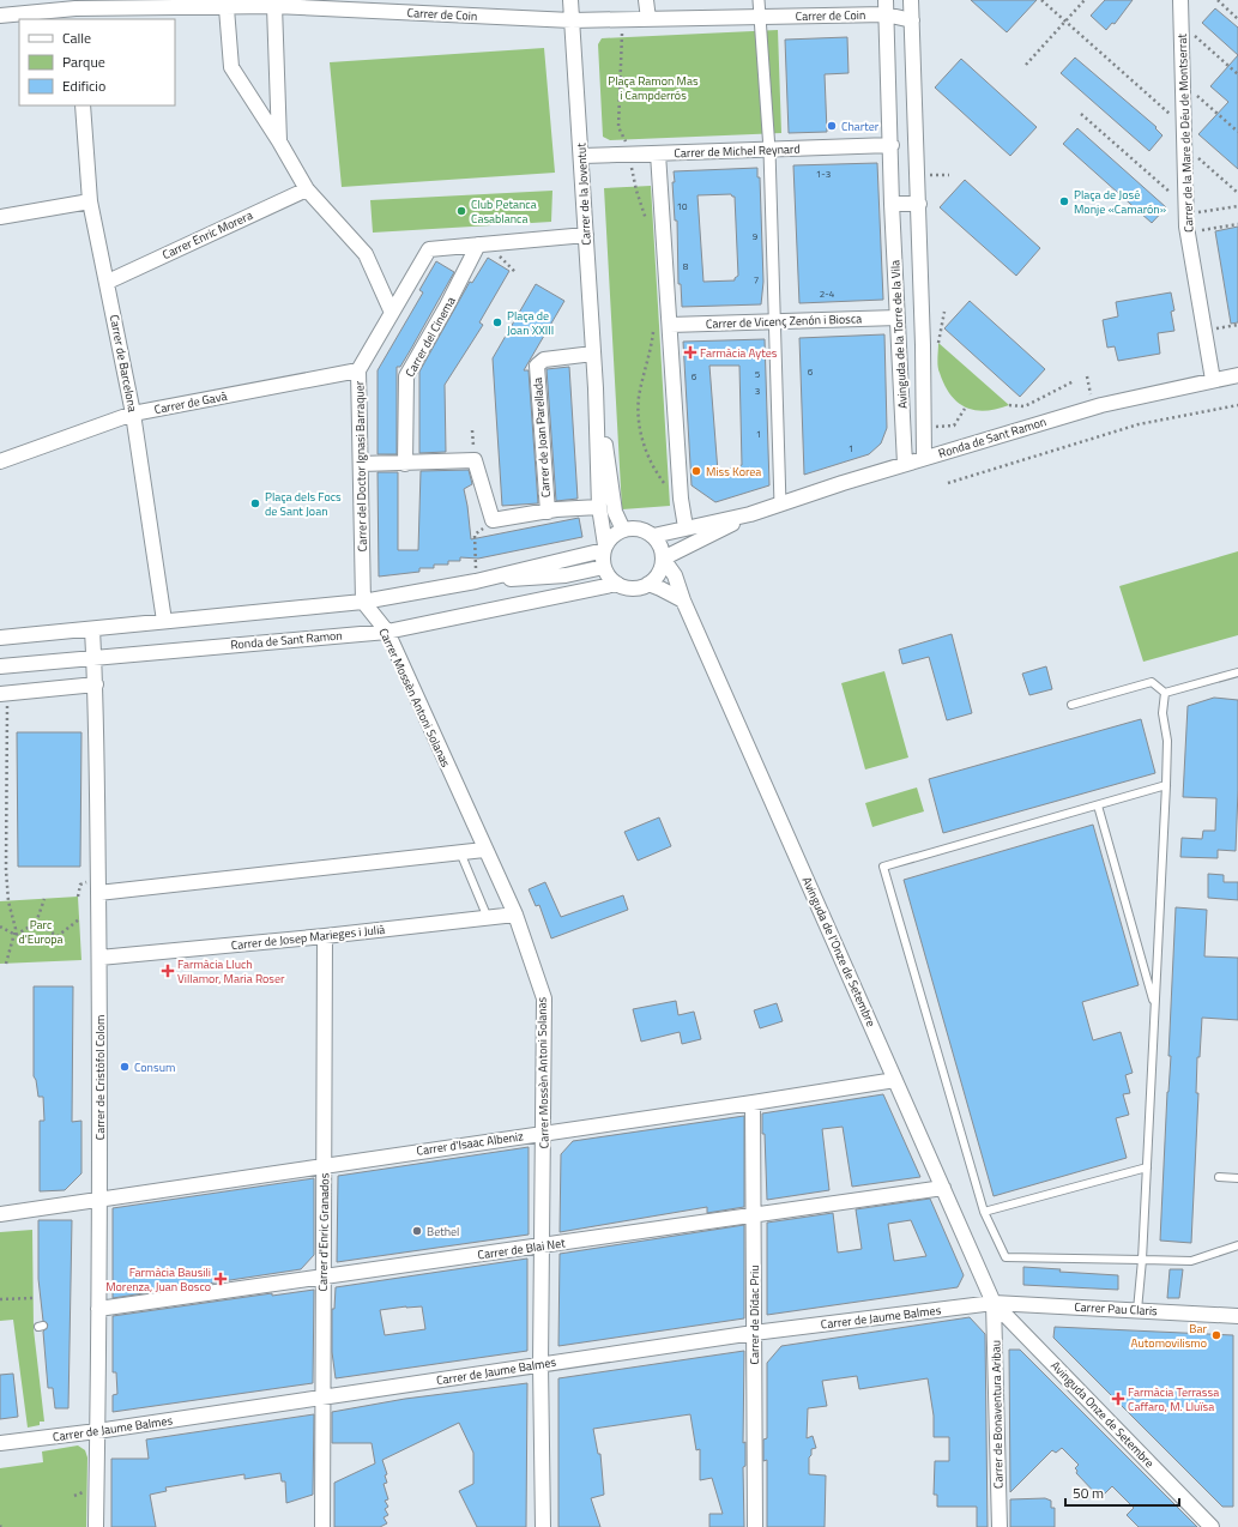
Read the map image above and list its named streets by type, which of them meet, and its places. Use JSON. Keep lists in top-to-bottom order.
{
  "streets": {
    "street": [
      "Carrer de Coin",
      "Carrer de la Mare de Déu de Montserrat",
      "Carrer de Michel Reynard",
      "Carrer de la Joventut",
      "Carrer Enric Morera",
      "Carrer de Vicenç Zenón i Biosca",
      "Avinguda de la Torre de la Vila",
      "Carrer del Cinema",
      "Carrer de Barcelona",
      "Carrer de Gavà",
      "Carrer de Joan Parellada",
      "Ronda de Sant Ramon",
      "Carrer del Doctor Ignasi Barraquer",
      "Carrer Mossèn Antoni Solanas",
      "Carrer de Josep Marieges i Julià",
      "Avinguda de l'Onze de Setembre",
      "Carrer de Cristòfol Colom",
      "Carrer d'Isaac Albeniz",
      "Carrer d'Enric Granados",
      "Carrer de Blai Net",
      "Carrer Pau Claris",
      "Carrer de Dídac Priu",
      "Carrer de Jaume Balmes",
      "Carrer de Bonaventura Aribau",
      "Avinguda Onze de Setembre"
    ]
  },
  "crossings": [
    ["Carrer de Coin", "Carrer de la Joventut"],
    ["Carrer de Coin", "Avinguda de la Torre de la Vila"],
    ["Carrer de la Mare de Déu de Montserrat", "Ronda de Sant Ramon"],
    ["Carrer de Michel Reynard", "Carrer de la Joventut"],
    ["Carrer de Michel Reynard", "Avinguda de la Torre de la Vila"],
    ["Carrer de la Joventut", "Carrer de Joan Parellada"],
    ["Carrer de la Joventut", "Ronda de Sant Ramon"],
    ["Carrer de la Joventut", "Carrer del Doctor Ignasi Barraquer"],
    ["Carrer de la Joventut", "Avinguda de l'Onze de Setembre"],
    ["Carrer Enric Morera", "Carrer de Barcelona"],
    ["Carrer de Vicenç Zenón i Biosca", "Avinguda de la Torre de la Vila"],
    ["Avinguda de la Torre de la Vila", "Ronda de Sant Ramon"],
    ["Carrer del Cinema", "Carrer del Doctor Ignasi Barraquer"],
    ["Carrer de Barcelona", "Carrer de Gavà"],
    ["Carrer de Gavà", "Carrer del Doctor Ignasi Barraquer"],
    ["Ronda de Sant Ramon", "Carrer Mossèn Antoni Solanas"],
    ["Ronda de Sant Ramon", "Avinguda de l'Onze de Setembre"],
    ["Ronda de Sant Ramon", "Carrer de Cristòfol Colom"],
    ["Carrer del Doctor Ignasi Barraquer", "Carrer Mossèn Antoni Solanas"],
    ["Carrer Mossèn Antoni Solanas", "Carrer de Josep Marieges i Julià"],
    ["Carrer Mossèn Antoni Solanas", "Carrer d'Isaac Albeniz"],
    ["Carrer Mossèn Antoni Solanas", "Carrer de Blai Net"],
    ["Carrer Mossèn Antoni Solanas", "Carrer de Jaume Balmes"],
    ["Carrer de Josep Marieges i Julià", "Carrer de Cristòfol Colom"],
    ["Carrer de Josep Marieges i Julià", "Carrer d'Enric Granados"],
    ["Avinguda de l'Onze de Setembre", "Carrer d'Isaac Albeniz"],
    ["Avinguda de l'Onze de Setembre", "Carrer de Blai Net"],
    ["Avinguda de l'Onze de Setembre", "Carrer Pau Claris"],
    ["Avinguda de l'Onze de Setembre", "Carrer de Jaume Balmes"],
    ["Avinguda de l'Onze de Setembre", "Carrer de Bonaventura Aribau"],
    ["Avinguda de l'Onze de Setembre", "Avinguda Onze de Setembre"],
    ["Carrer de Cristòfol Colom", "Carrer d'Isaac Albeniz"],
    ["Carrer de Cristòfol Colom", "Carrer de Blai Net"],
    ["Carrer de Cristòfol Colom", "Carrer de Jaume Balmes"],
    ["Carrer d'Isaac Albeniz", "Carrer d'Enric Granados"],
    ["Carrer d'Isaac Albeniz", "Carrer de Dídac Priu"],
    ["Carrer d'Enric Granados", "Carrer de Blai Net"],
    ["Carrer d'Enric Granados", "Carrer de Jaume Balmes"],
    ["Carrer de Blai Net", "Carrer de Dídac Priu"],
    ["Carrer Pau Claris", "Carrer de Jaume Balmes"],
    ["Carrer Pau Claris", "Carrer de Bonaventura Aribau"],
    ["Carrer Pau Claris", "Avinguda Onze de Setembre"],
    ["Carrer de Dídac Priu", "Carrer de Jaume Balmes"],
    ["Carrer de Jaume Balmes", "Carrer de Bonaventura Aribau"],
    ["Carrer de Jaume Balmes", "Avinguda Onze de Setembre"],
    ["Carrer de Bonaventura Aribau", "Avinguda Onze de Setembre"]
  ],
  "parks": ["Plaça Ramon Mas i Campderrós", "Parc d'Europa"],
  "places": {
    "other": [
      "Charter",
      "Plaça de José Monje «Camarón»",
      "Club Petanca Casablanca",
      "Plaça de Joan XXIII",
      "Miss Korea",
      "Plaça dels Focs de Sant Joan",
      "Consum",
      "Bethel",
      "Bar Automovilismo"
    ],
    "health": [
      "Farmàcia Aytes",
      "Farmàcia Lluch Villamor, Maria Roser",
      "Farmàcia Bausili Morenza, Juan Bosco",
      "Farmàcia Terrassa Caffaro, M. Lluïsa"
    ]
  },
  "house_numbers": [
    "1-3",
    "10",
    "9",
    "8",
    "7",
    "2-4",
    "6",
    "5",
    "6",
    "3",
    "1",
    "1"
  ],
  "legend": ["Calle", "Parque", "Edificio"],
  "scale_bar": "50 m"
}
